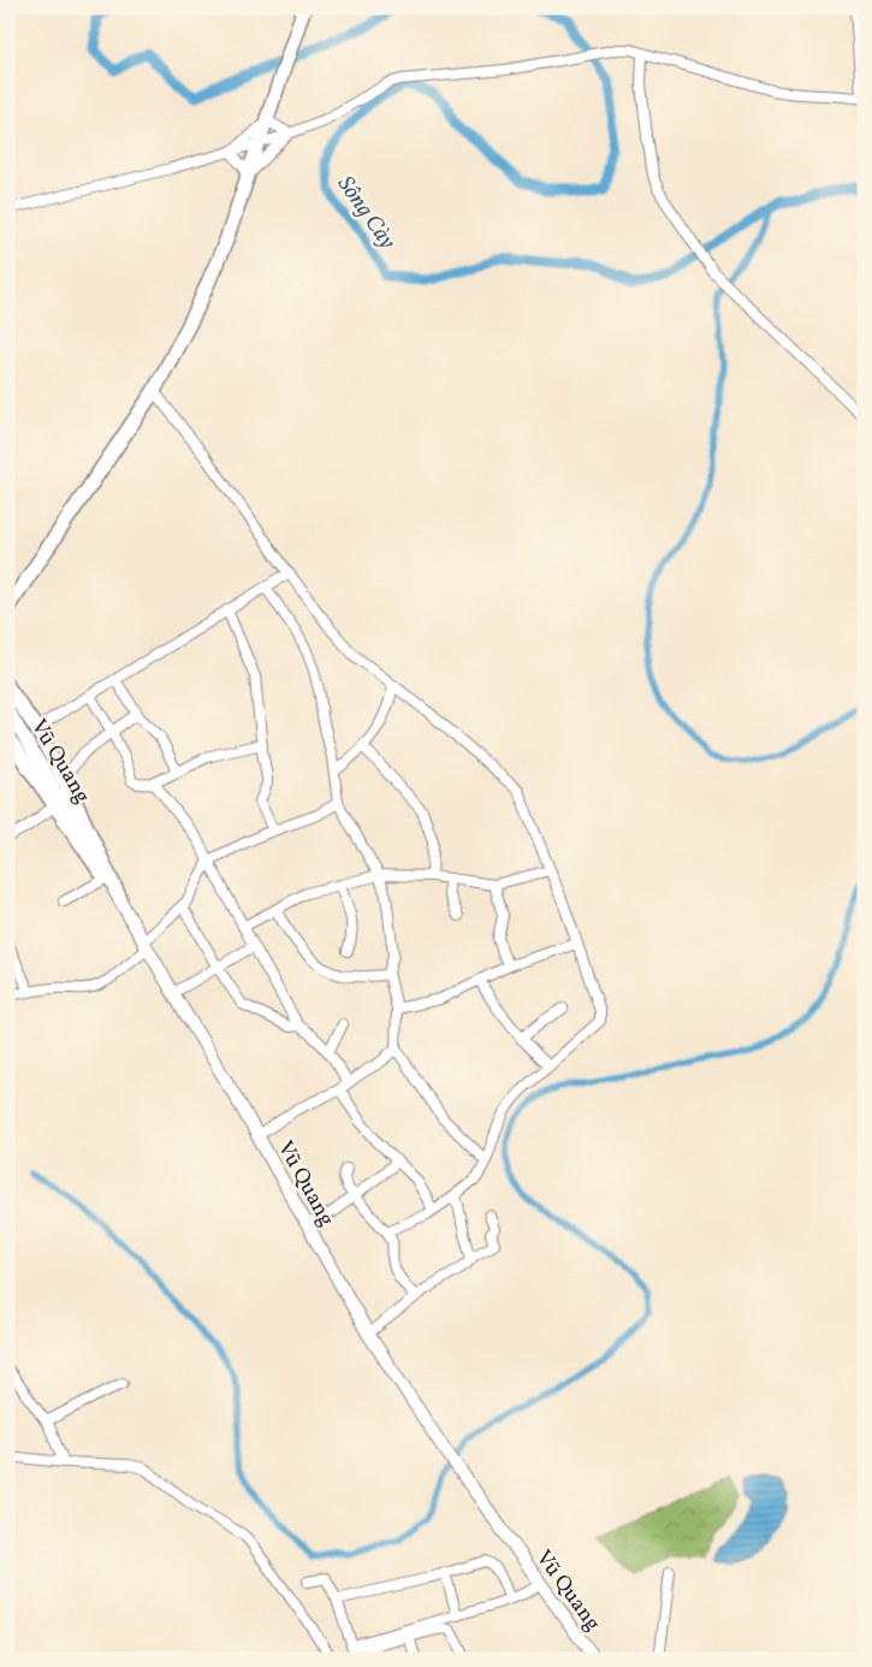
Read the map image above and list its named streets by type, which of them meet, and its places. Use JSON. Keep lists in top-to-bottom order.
{
  "streets": {
    "main road": ["Vũ Quang"]
  },
  "water": ["Sông Cày"]
}
